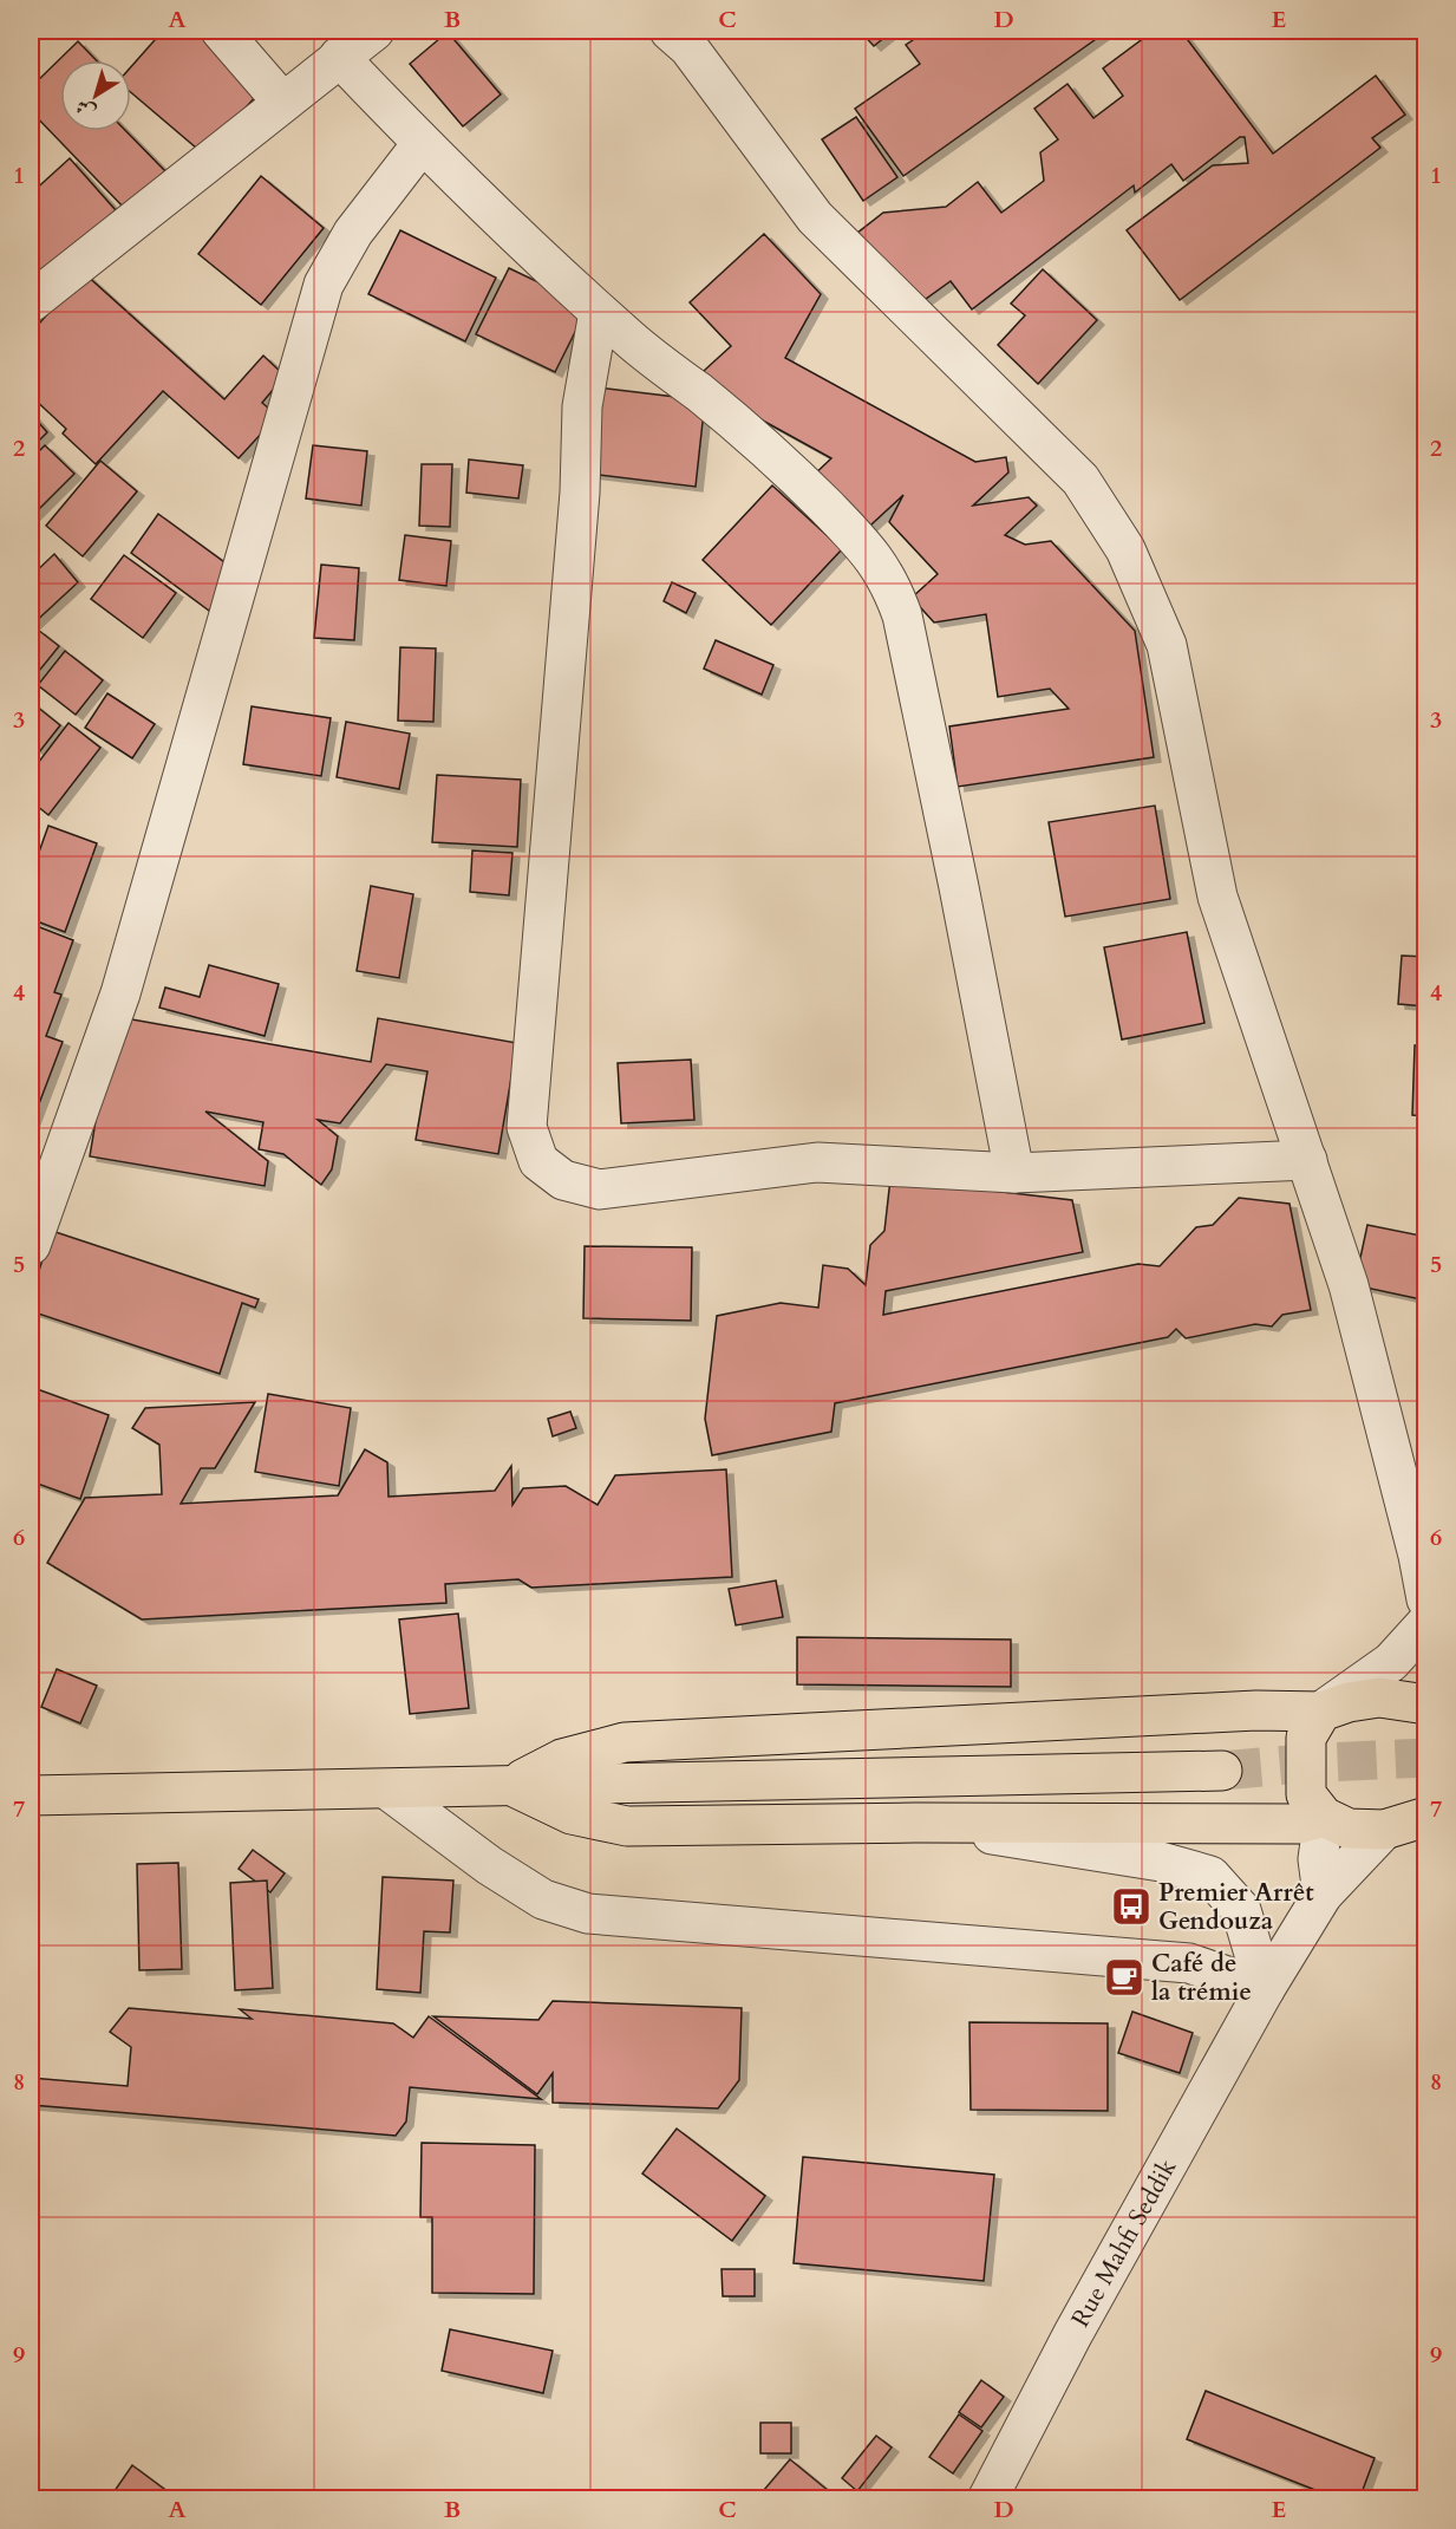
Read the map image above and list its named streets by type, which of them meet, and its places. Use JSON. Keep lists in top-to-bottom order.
{
  "streets": {
    "street": ["Rue Mahfi Seddik"]
  },
  "places": {
    "bus stop": ["Premier Arrêt Gendouza"],
    "cafe": ["Café de la trémie"]
  },
  "north": "bottom left",
  "grid": {
    "columns": [
      "A",
      "B",
      "C",
      "D",
      "E"
    ],
    "rows": [
      "1",
      "2",
      "3",
      "4",
      "5",
      "6",
      "7",
      "8",
      "9"
    ]
  }
}
